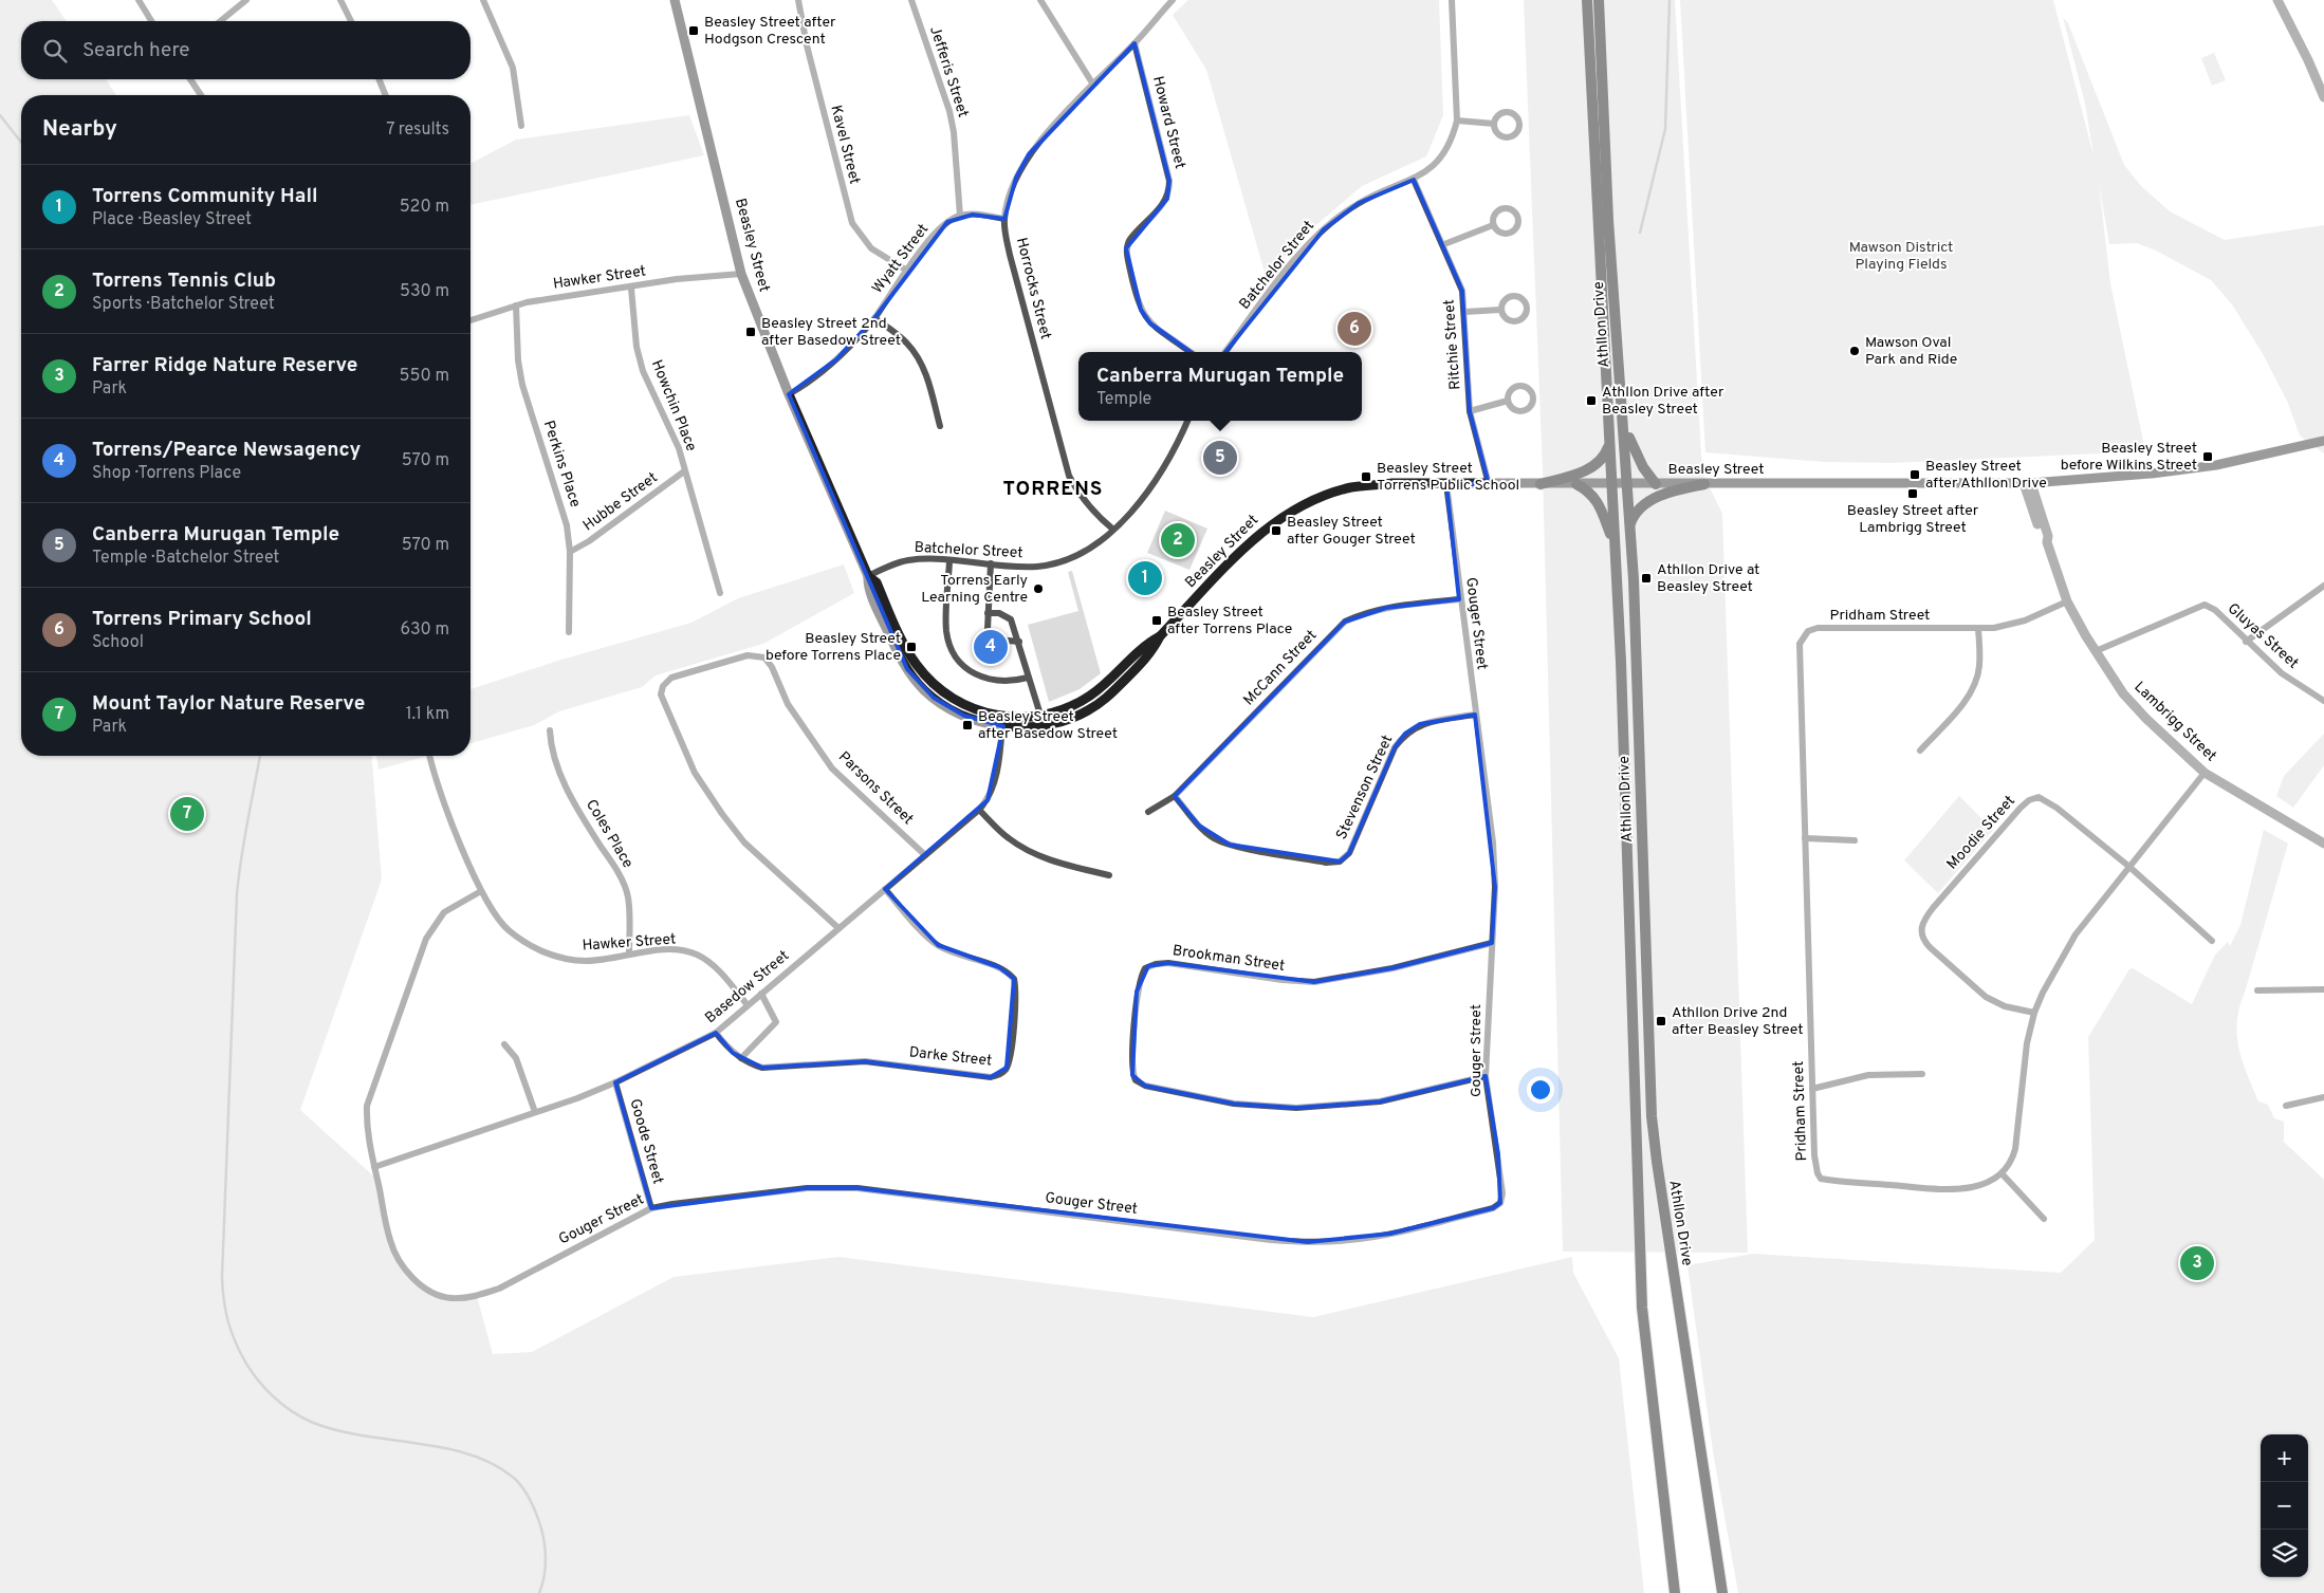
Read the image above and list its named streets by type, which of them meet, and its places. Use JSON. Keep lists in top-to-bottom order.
{
  "streets": {
    "main road": ["Beasley Street", "Athllon Drive"],
    "street": [
      "Jefferis Street",
      "Howard Street",
      "Kavel Street",
      "Wyatt Street",
      "Batchelor Street",
      "Hawker Street",
      "Horrocks Street",
      "Ritchie Street",
      "Howchin Place",
      "Perkins Place",
      "Hubbe Street",
      "Pridham Street",
      "Gouger Street",
      "Gluyas Street",
      "McCann Street",
      "Lambrigg Street",
      "Stevenson Street",
      "Parsons Street",
      "Moodie Street",
      "Coles Place",
      "Brookman Street",
      "Basedow Street",
      "Darke Street",
      "Goode Street"
    ]
  },
  "crossings": [
    ["Jefferis Street", "Wyatt Street"],
    ["Howard Street", "Horrocks Street"],
    ["Kavel Street", "Wyatt Street"],
    ["Beasley Street", "Wyatt Street"],
    ["Beasley Street", "Batchelor Street"],
    ["Beasley Street", "Hawker Street"],
    ["Beasley Street", "Athllon Drive"],
    ["Beasley Street", "Ritchie Street"],
    ["Beasley Street", "Gouger Street"],
    ["Beasley Street", "Lambrigg Street"],
    ["Beasley Street", "Basedow Street"],
    ["Batchelor Street", "Horrocks Street"],
    ["Batchelor Street", "Ritchie Street"],
    ["Hawker Street", "Howchin Place"],
    ["Hawker Street", "Perkins Place"],
    ["Hawker Street", "Gouger Street"],
    ["Hawker Street", "Coles Place"],
    ["Hawker Street", "Basedow Street"],
    ["Howchin Place", "Hubbe Street"],
    ["Perkins Place", "Hubbe Street"],
    ["Pridham Street", "Lambrigg Street"],
    ["Gouger Street", "McCann Street"],
    ["Gouger Street", "Stevenson Street"],
    ["Gouger Street", "Brookman Street"],
    ["Gouger Street", "Basedow Street"],
    ["Gouger Street", "Goode Street"],
    ["Gluyas Street", "Lambrigg Street"],
    ["McCann Street", "Stevenson Street"],
    ["Parsons Street", "Basedow Street"],
    ["Basedow Street", "Darke Street"],
    ["Basedow Street", "Goode Street"]
  ],
  "districts": ["TORRENS"],
  "parks": ["Mawson District Playing Fields"],
  "places": {
    "transit": [
      "Beasley Street after Hodgson Crescent",
      "Beasley Street 2nd after Basedow Street",
      "Athllon Drive after Beasley Street",
      "Beasley Street before Wilkins Street",
      "Beasley Street after Athllon Drive",
      "Beasley Street Torrens Public School",
      "Beasley Street after Lambrigg Street",
      "Beasley Street after Gouger Street",
      "Athllon Drive at Beasley Street",
      "Beasley Street after Torrens Place",
      "Beasley Street before Torrens Place",
      "Beasley Street after Basedow Street",
      "Athllon Drive 2nd after Beasley Street"
    ],
    "other": ["Mawson Oval Park and Ride", "Torrens Early Learning Centre"]
  },
  "page": {
    "search": "Search here",
    "heading": ["Nearby", "7 results"],
    "list": [
      {
        "mark": "1",
        "name": "Torrens Community Hall",
        "note": "Place · Beasley Street",
        "value": "520 m"
      },
      {
        "mark": "2",
        "name": "Torrens Tennis Club",
        "note": "Sports · Batchelor Street",
        "value": "530 m"
      },
      {
        "mark": "3",
        "name": "Farrer Ridge Nature Reserve",
        "note": "Park",
        "value": "550 m"
      },
      {
        "mark": "4",
        "name": "Torrens/Pearce Newsagency",
        "note": "Shop · Torrens Place",
        "value": "570 m"
      },
      {
        "mark": "5",
        "name": "Canberra Murugan Temple",
        "note": "Temple · Batchelor Street",
        "value": "570 m"
      },
      {
        "mark": "6",
        "name": "Torrens Primary School",
        "note": "School",
        "value": "630 m"
      },
      {
        "mark": "7",
        "name": "Mount Taylor Nature Reserve",
        "note": "Park",
        "value": "1.1 km"
      }
    ],
    "pins": [
      "6",
      "5",
      "2",
      "1",
      "4",
      "7",
      "3"
    ],
    "popup": ["Canberra Murugan Temple", "Temple"],
    "map_buttons": ["+", "−"]
  }
}
